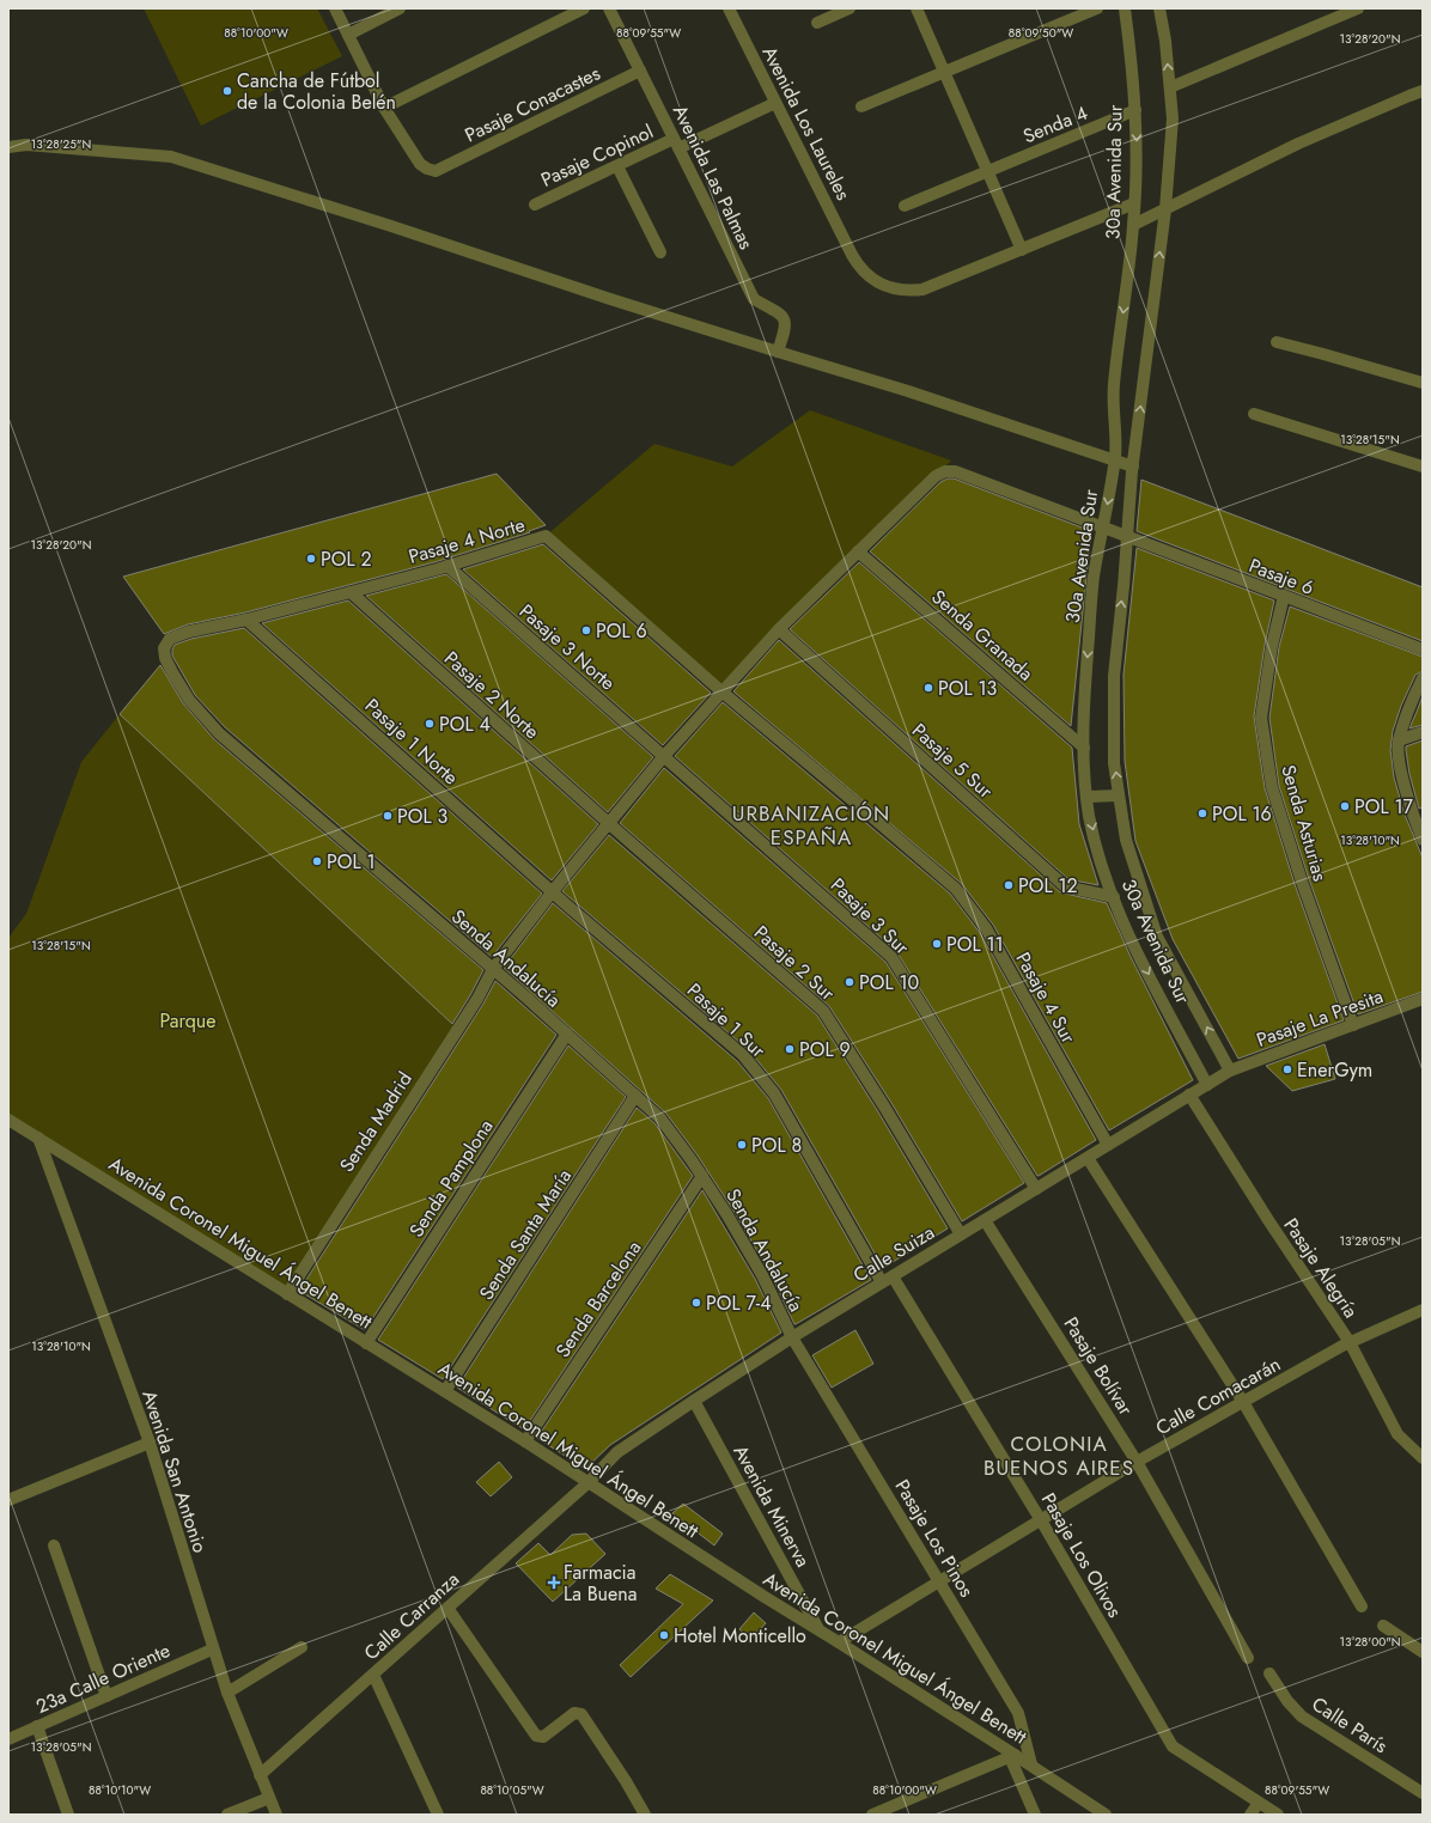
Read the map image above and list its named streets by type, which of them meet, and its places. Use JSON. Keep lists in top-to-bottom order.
{
  "streets": {
    "street": [
      "Pasaje Conacastes",
      "Avenida Los Laureles",
      "Senda 4",
      "Pasaje Copinol",
      "30a Avenida Sur",
      "Avenida Las Palmas",
      "Pasaje 4 Norte",
      "Pasaje 6",
      "Senda Granada",
      "Pasaje 3 Norte",
      "Pasaje 2 Norte",
      "Pasaje 1 Norte",
      "Pasaje 5 Sur",
      "Senda Asturias",
      "Pasaje 3 Sur",
      "Senda Andalucía",
      "Pasaje 2 Sur",
      "Pasaje 4 Sur",
      "Pasaje La Presita",
      "Pasaje 1 Sur",
      "Senda Madrid",
      "Senda Pamplona",
      "Senda Santa María",
      "Avenida Coronel Miguel Ángel Benett",
      "Calle Suiza",
      "Pasaje Alegría",
      "Senda Barcelona",
      "Pasaje Bolívar",
      "Calle Comacarán",
      "Avenida San Antonio",
      "Avenida Minerva",
      "Pasaje Los Pinos",
      "Pasaje Los Olivos",
      "Calle Carranza",
      "23a Calle Oriente",
      "Calle París"
    ]
  },
  "crossings": [
    ["Pasaje Conacastes", "Avenida Las Palmas"],
    ["Avenida Los Laureles", "Pasaje Copinol"],
    ["Avenida Los Laureles", "30a Avenida Sur"],
    ["Senda 4", "30a Avenida Sur"],
    ["Pasaje Copinol", "Avenida Las Palmas"],
    ["30a Avenida Sur", "Pasaje 6"],
    ["30a Avenida Sur", "Senda Granada"],
    ["30a Avenida Sur", "Pasaje 5 Sur"],
    ["30a Avenida Sur", "Pasaje La Presita"],
    ["30a Avenida Sur", "Calle Suiza"],
    ["Pasaje 4 Norte", "Pasaje 3 Norte"],
    ["Pasaje 4 Norte", "Pasaje 2 Norte"],
    ["Pasaje 4 Norte", "Pasaje 1 Norte"],
    ["Pasaje 4 Norte", "Senda Andalucía"],
    ["Pasaje 4 Norte", "Pasaje 4 Sur"],
    ["Pasaje 4 Norte", "Senda Madrid"],
    ["Pasaje 6", "Senda Granada"],
    ["Pasaje 6", "Senda Asturias"],
    ["Pasaje 6", "Senda Madrid"],
    ["Senda Granada", "Senda Madrid"],
    ["Pasaje 3 Norte", "Pasaje 3 Sur"],
    ["Pasaje 3 Norte", "Senda Madrid"],
    ["Pasaje 2 Norte", "Pasaje 2 Sur"],
    ["Pasaje 2 Norte", "Senda Madrid"],
    ["Pasaje 1 Norte", "Pasaje 1 Sur"],
    ["Pasaje 1 Norte", "Senda Madrid"],
    ["Pasaje 5 Sur", "Senda Madrid"],
    ["Senda Asturias", "Pasaje La Presita"],
    ["Pasaje 3 Sur", "Senda Madrid"],
    ["Pasaje 3 Sur", "Calle Suiza"],
    ["Senda Andalucía", "Senda Madrid"],
    ["Senda Andalucía", "Senda Pamplona"],
    ["Senda Andalucía", "Senda Santa María"],
    ["Senda Andalucía", "Calle Suiza"],
    ["Senda Andalucía", "Senda Barcelona"],
    ["Senda Andalucía", "Pasaje Los Pinos"],
    ["Pasaje 2 Sur", "Senda Madrid"],
    ["Pasaje 2 Sur", "Calle Suiza"],
    ["Pasaje 4 Sur", "Senda Madrid"],
    ["Pasaje 4 Sur", "Calle Suiza"],
    ["Pasaje La Presita", "Calle Suiza"],
    ["Pasaje 1 Sur", "Senda Madrid"],
    ["Pasaje 1 Sur", "Calle Suiza"],
    ["Senda Madrid", "Avenida Coronel Miguel Ángel Benett"],
    ["Senda Pamplona", "Avenida Coronel Miguel Ángel Benett"],
    ["Senda Santa María", "Avenida Coronel Miguel Ángel Benett"],
    ["Avenida Coronel Miguel Ángel Benett", "Calle Suiza"],
    ["Avenida Coronel Miguel Ángel Benett", "Senda Barcelona"],
    ["Avenida Coronel Miguel Ángel Benett", "Calle Comacarán"],
    ["Avenida Coronel Miguel Ángel Benett", "Avenida San Antonio"],
    ["Avenida Coronel Miguel Ángel Benett", "Avenida Minerva"],
    ["Avenida Coronel Miguel Ángel Benett", "Pasaje Los Pinos"],
    ["Avenida Coronel Miguel Ángel Benett", "Calle Carranza"],
    ["Calle Suiza", "Pasaje Alegría"],
    ["Calle Suiza", "Pasaje Bolívar"],
    ["Calle Suiza", "Avenida Minerva"],
    ["Calle Suiza", "Pasaje Los Pinos"],
    ["Calle Suiza", "Pasaje Los Olivos"],
    ["Calle Suiza", "Calle Carranza"],
    ["Pasaje Alegría", "Calle Comacarán"],
    ["Pasaje Bolívar", "Calle Comacarán"],
    ["Calle Comacarán", "Pasaje Los Pinos"],
    ["Calle Comacarán", "Pasaje Los Olivos"],
    ["Avenida San Antonio", "Calle Carranza"],
    ["Avenida San Antonio", "23a Calle Oriente"]
  ],
  "districts": ["URBANIZACIÓN ESPAÑA", "COLONIA BUENOS AIRES"],
  "parks": ["Parque"],
  "places": {
    "other": [
      "Cancha de Fútbol de la Colonia Belén",
      "POL 2",
      "POL 6",
      "POL 13",
      "POL 4",
      "POL 17",
      "POL 16",
      "POL 3",
      "POL 1",
      "POL 12",
      "POL 11",
      "POL 10",
      "POL 9",
      "EnerGym",
      "POL 8",
      "POL 7-4",
      "Hotel Monticello"
    ],
    "health": ["Farmacia La Buena"]
  },
  "coordinates": [
    "88°10'00\"W",
    "88°09'55\"W",
    "88°09'50\"W",
    "13°28'20\"N",
    "13°28'25\"N",
    "13°28'15\"N",
    "13°28'10\"N",
    "13°28'05\"N",
    "13°28'00\"N",
    "88°10'10\"W",
    "88°10'05\"W"
  ]
}
